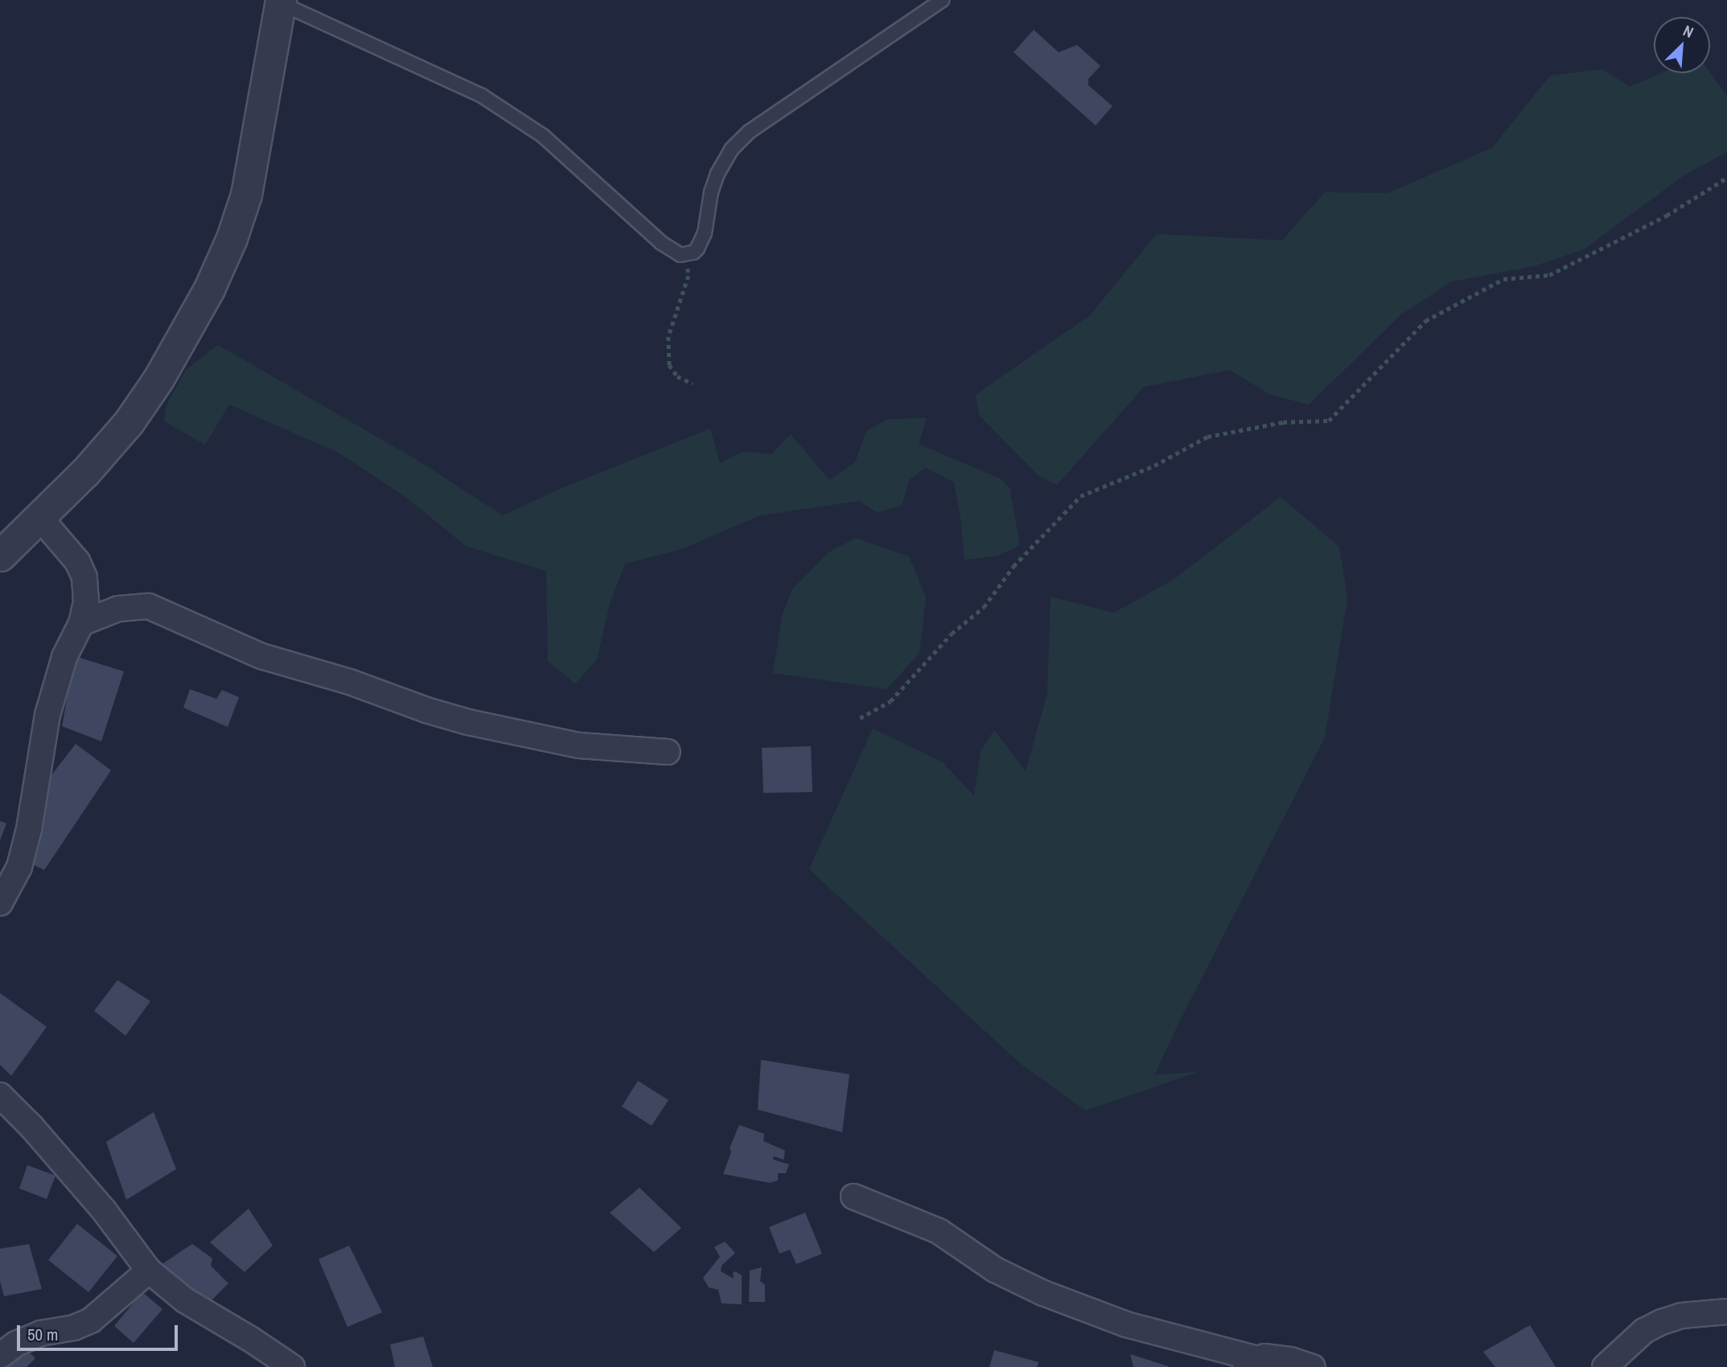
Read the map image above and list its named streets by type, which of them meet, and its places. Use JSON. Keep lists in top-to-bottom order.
{
  "scale_bar": "50 m",
  "north": "top right"
}
